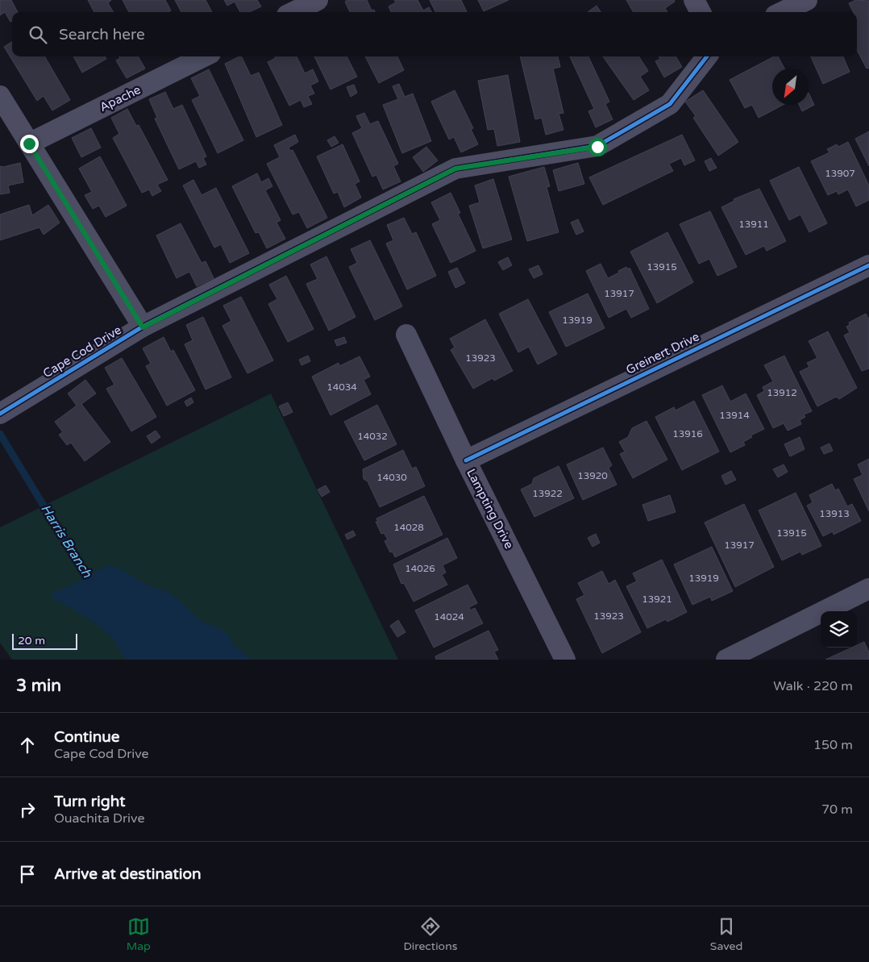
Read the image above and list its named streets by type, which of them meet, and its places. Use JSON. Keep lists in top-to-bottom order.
{
  "streets": {
    "street": [
      "Apache",
      "Cape Cod Drive",
      "Greinert Drive",
      "Lampting Drive"
    ]
  },
  "crossings": [
    ["Greinert Drive", "Lampting Drive"]
  ],
  "water": ["Harris Branch"],
  "house_numbers": [
    "13907",
    "13911",
    "13915",
    "13917",
    "13919",
    "13923",
    "14034",
    "13912",
    "13914",
    "13916",
    "14032",
    "13920",
    "14030",
    "13922",
    "13913",
    "14028",
    "13915",
    "13917",
    "14026",
    "13919",
    "13921",
    "13923",
    "14024"
  ],
  "scale_bar": "20 m",
  "north": "bottom left",
  "page": {
    "search": "Search here",
    "scale": "20 m",
    "heading": ["3 min", "Walk · 220 m"],
    "list": [
      ["Continue", "Cape Cod Drive", "150 m"],
      ["Turn right", "Ouachita Drive", "70 m"],
      "Arrive at destination"
    ],
    "nav": ["Map", "Directions", "Saved"]
  }
}
